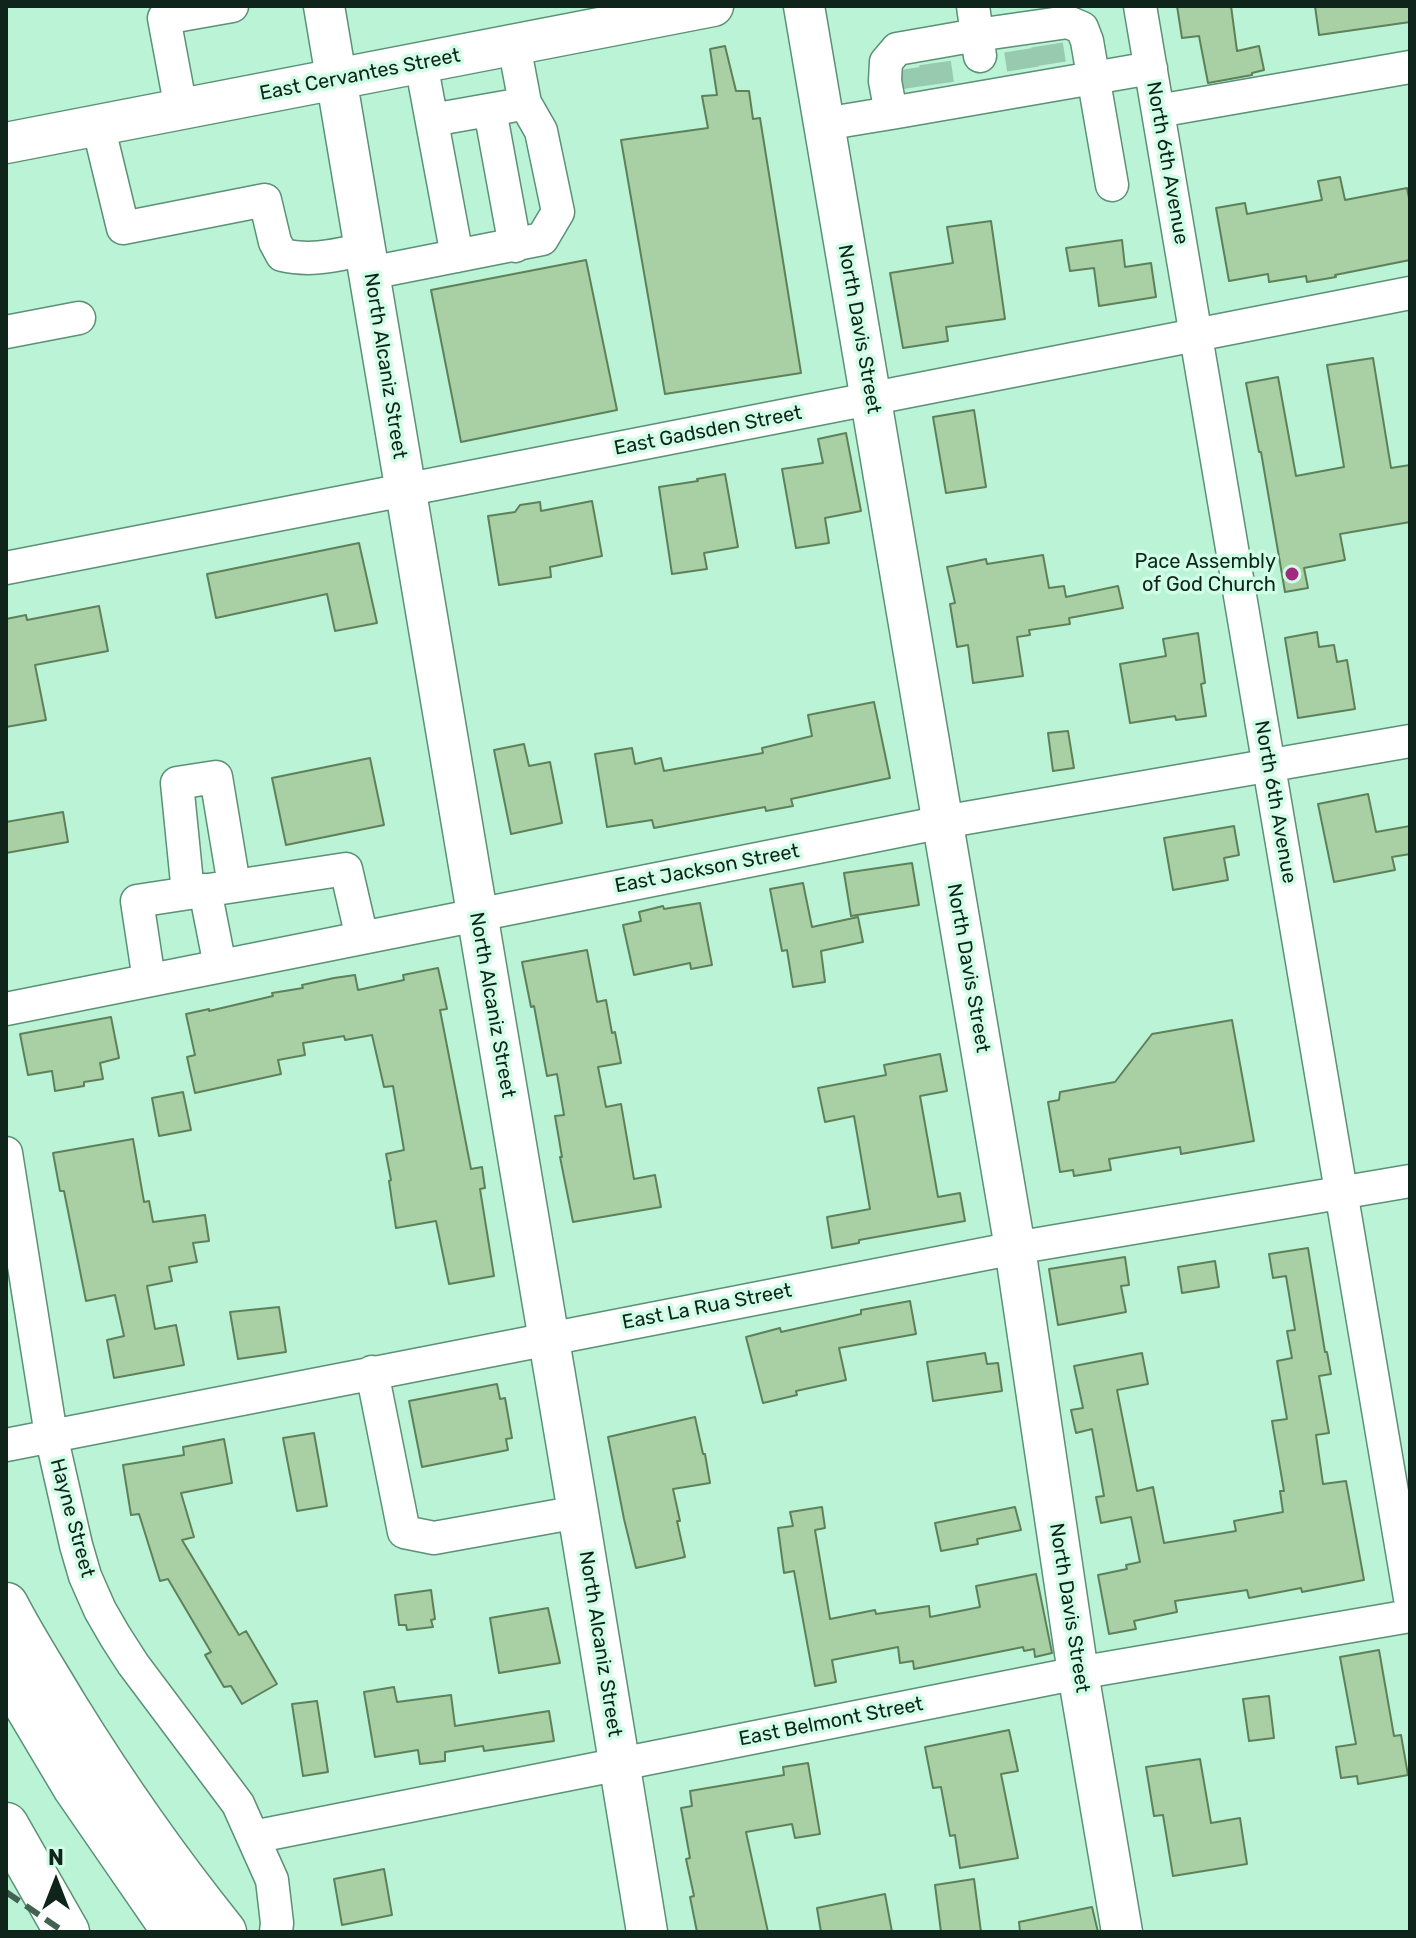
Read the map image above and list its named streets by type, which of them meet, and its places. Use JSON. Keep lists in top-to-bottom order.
{
  "streets": {
    "main road": ["East Cervantes Street", "North Davis Street", "North Alcaniz Street"],
    "street": [
      "North 6th Avenue",
      "East Gadsden Street",
      "East Jackson Street",
      "East La Rua Street",
      "Hayne Street",
      "East Belmont Street"
    ]
  },
  "crossings": [
    ["East Cervantes Street", "North Alcaniz Street"],
    ["North 6th Avenue", "East Gadsden Street"],
    ["North 6th Avenue", "East Jackson Street"],
    ["North 6th Avenue", "East La Rua Street"],
    ["North Davis Street", "East Gadsden Street"],
    ["North Davis Street", "East Jackson Street"],
    ["North Davis Street", "East La Rua Street"],
    ["North Davis Street", "East Belmont Street"],
    ["North Alcaniz Street", "East Gadsden Street"],
    ["North Alcaniz Street", "East Jackson Street"],
    ["North Alcaniz Street", "East La Rua Street"],
    ["North Alcaniz Street", "East Belmont Street"],
    ["East La Rua Street", "Hayne Street"],
    ["Hayne Street", "East Belmont Street"]
  ],
  "places": ["Pace Assembly of God Church"],
  "north": "top"
}
